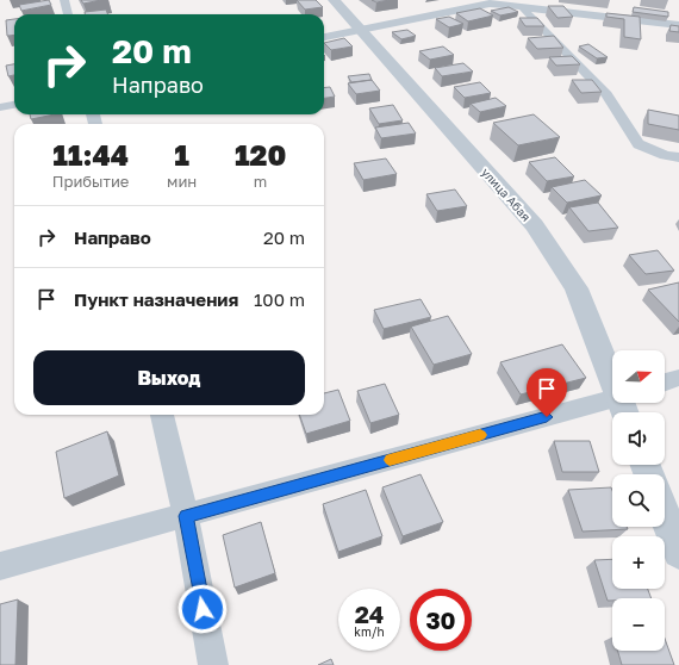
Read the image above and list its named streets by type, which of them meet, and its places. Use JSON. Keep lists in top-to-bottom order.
{
  "streets": {
    "street": ["улица Абая"]
  },
  "north": "right",
  "page": {
    "turn": ["20 m", "Направо"],
    "eta": [
      "11:44",
      "Прибытие",
      "1",
      "мин",
      "120",
      "m"
    ],
    "list": [
      {
        "name": "Направо",
        "value": "20 m"
      },
      {
        "name": "Пункт назначения",
        "value": "100 m"
      }
    ],
    "buttons": "Выход",
    "map_buttons": ["+", "−"],
    "speed": "24 km/h",
    "limit": "30"
  }
}
